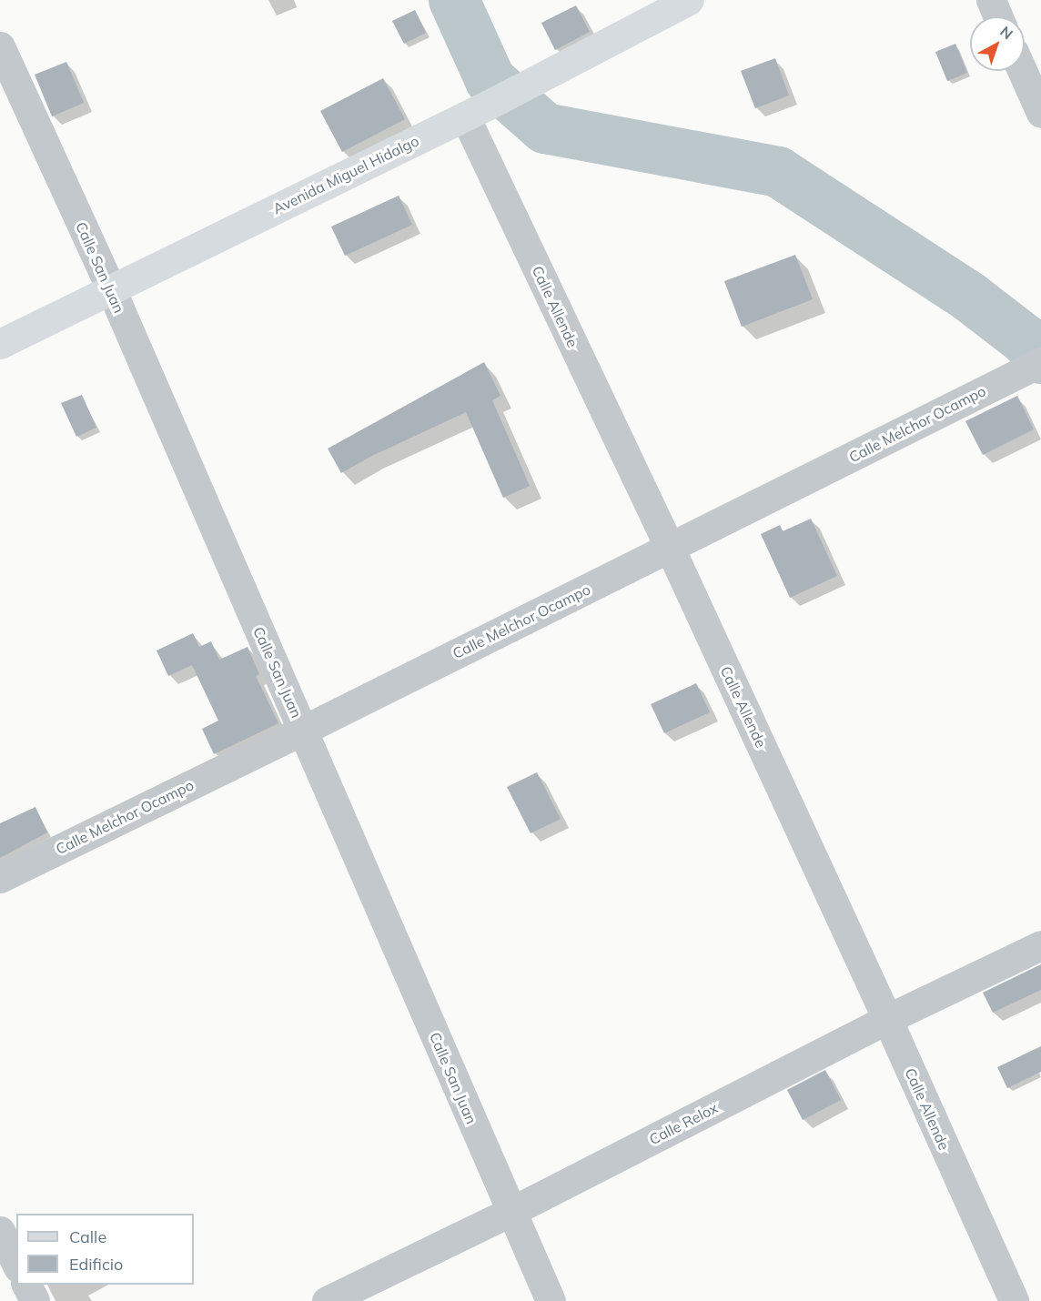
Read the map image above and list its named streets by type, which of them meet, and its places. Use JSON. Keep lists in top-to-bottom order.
{
  "streets": {
    "main road": ["Avenida Miguel Hidalgo"],
    "street": [
      "Calle San Juan",
      "Calle Allende",
      "Calle Melchor Ocampo",
      "Calle Relox"
    ]
  },
  "crossings": [
    ["Avenida Miguel Hidalgo", "Calle San Juan"],
    ["Avenida Miguel Hidalgo", "Calle Allende"],
    ["Calle San Juan", "Calle Melchor Ocampo"],
    ["Calle San Juan", "Calle Relox"],
    ["Calle Allende", "Calle Melchor Ocampo"],
    ["Calle Allende", "Calle Relox"]
  ],
  "legend": ["Calle", "Edificio"],
  "north": "top right"
}
